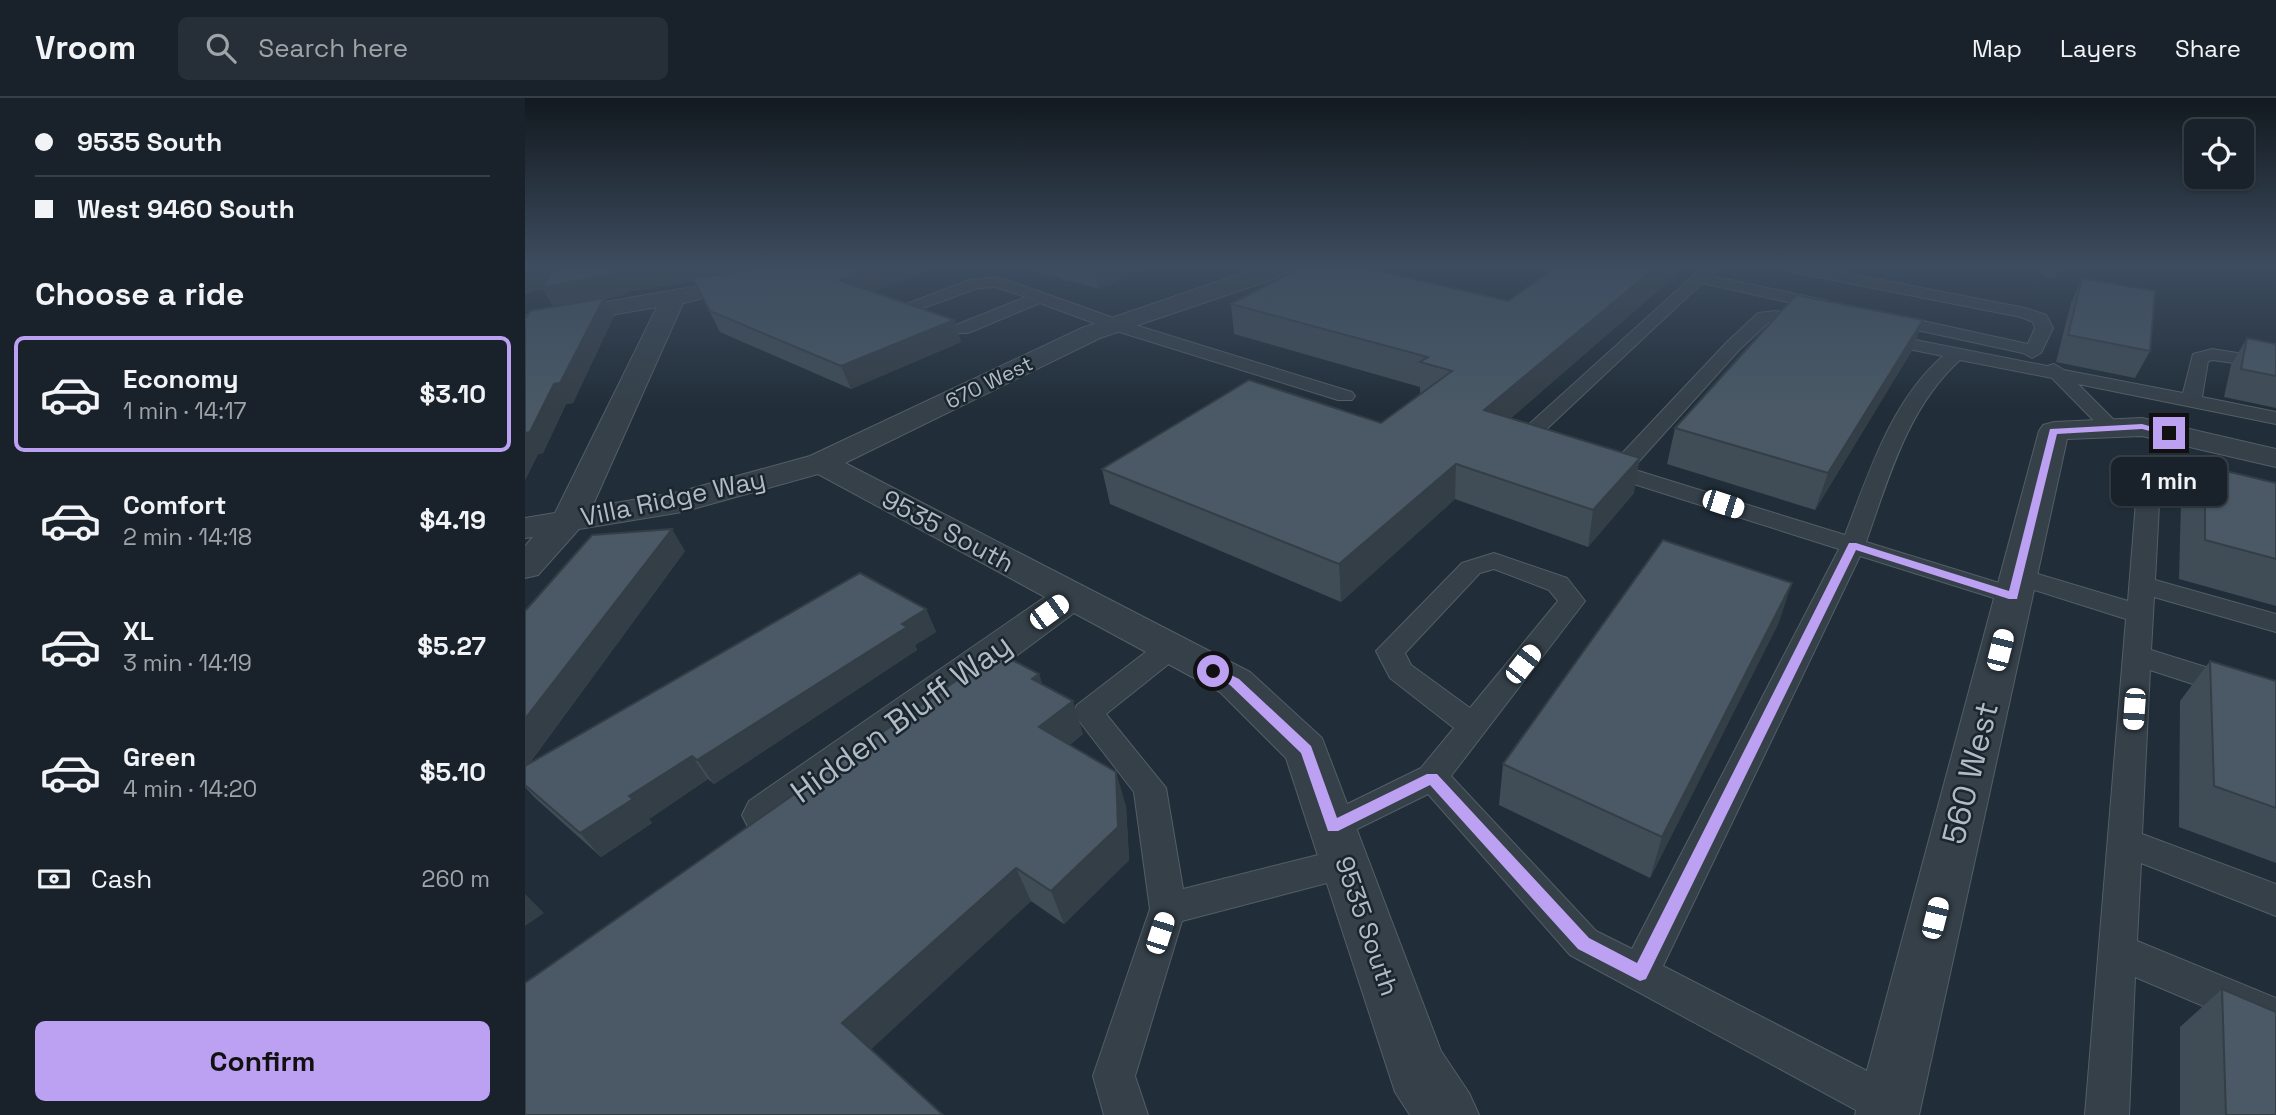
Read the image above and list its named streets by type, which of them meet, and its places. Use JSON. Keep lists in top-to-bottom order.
{
  "streets": {
    "street": [
      "670 West",
      "Villa Ridge Way",
      "9535 South",
      "Hidden Bluff Way",
      "560 West"
    ]
  },
  "crossings": [
    ["670 West", "Villa Ridge Way"],
    ["670 West", "9535 South"],
    ["Villa Ridge Way", "9535 South"],
    ["9535 South", "Hidden Bluff Way"]
  ],
  "page": {
    "header": "Vroom",
    "search": "Search here",
    "nav": ["Map", "Layers", "Share"],
    "banner": ["9535 South", "West 9460 South"],
    "heading": "Choose a ride",
    "list": [
      {
        "name": "Economy",
        "note": "1 min · 14:17",
        "value": "$3.10"
      },
      {
        "name": "Comfort",
        "note": "2 min · 14:18",
        "value": "$4.19"
      },
      {
        "name": "XL",
        "note": "3 min · 14:19",
        "value": "$5.27"
      },
      {
        "name": "Green",
        "note": "4 min · 14:20",
        "value": "$5.10"
      }
    ],
    "bubble": "1 min",
    "pay": ["Cash", "260 m"],
    "buttons": "Confirm"
  }
}
